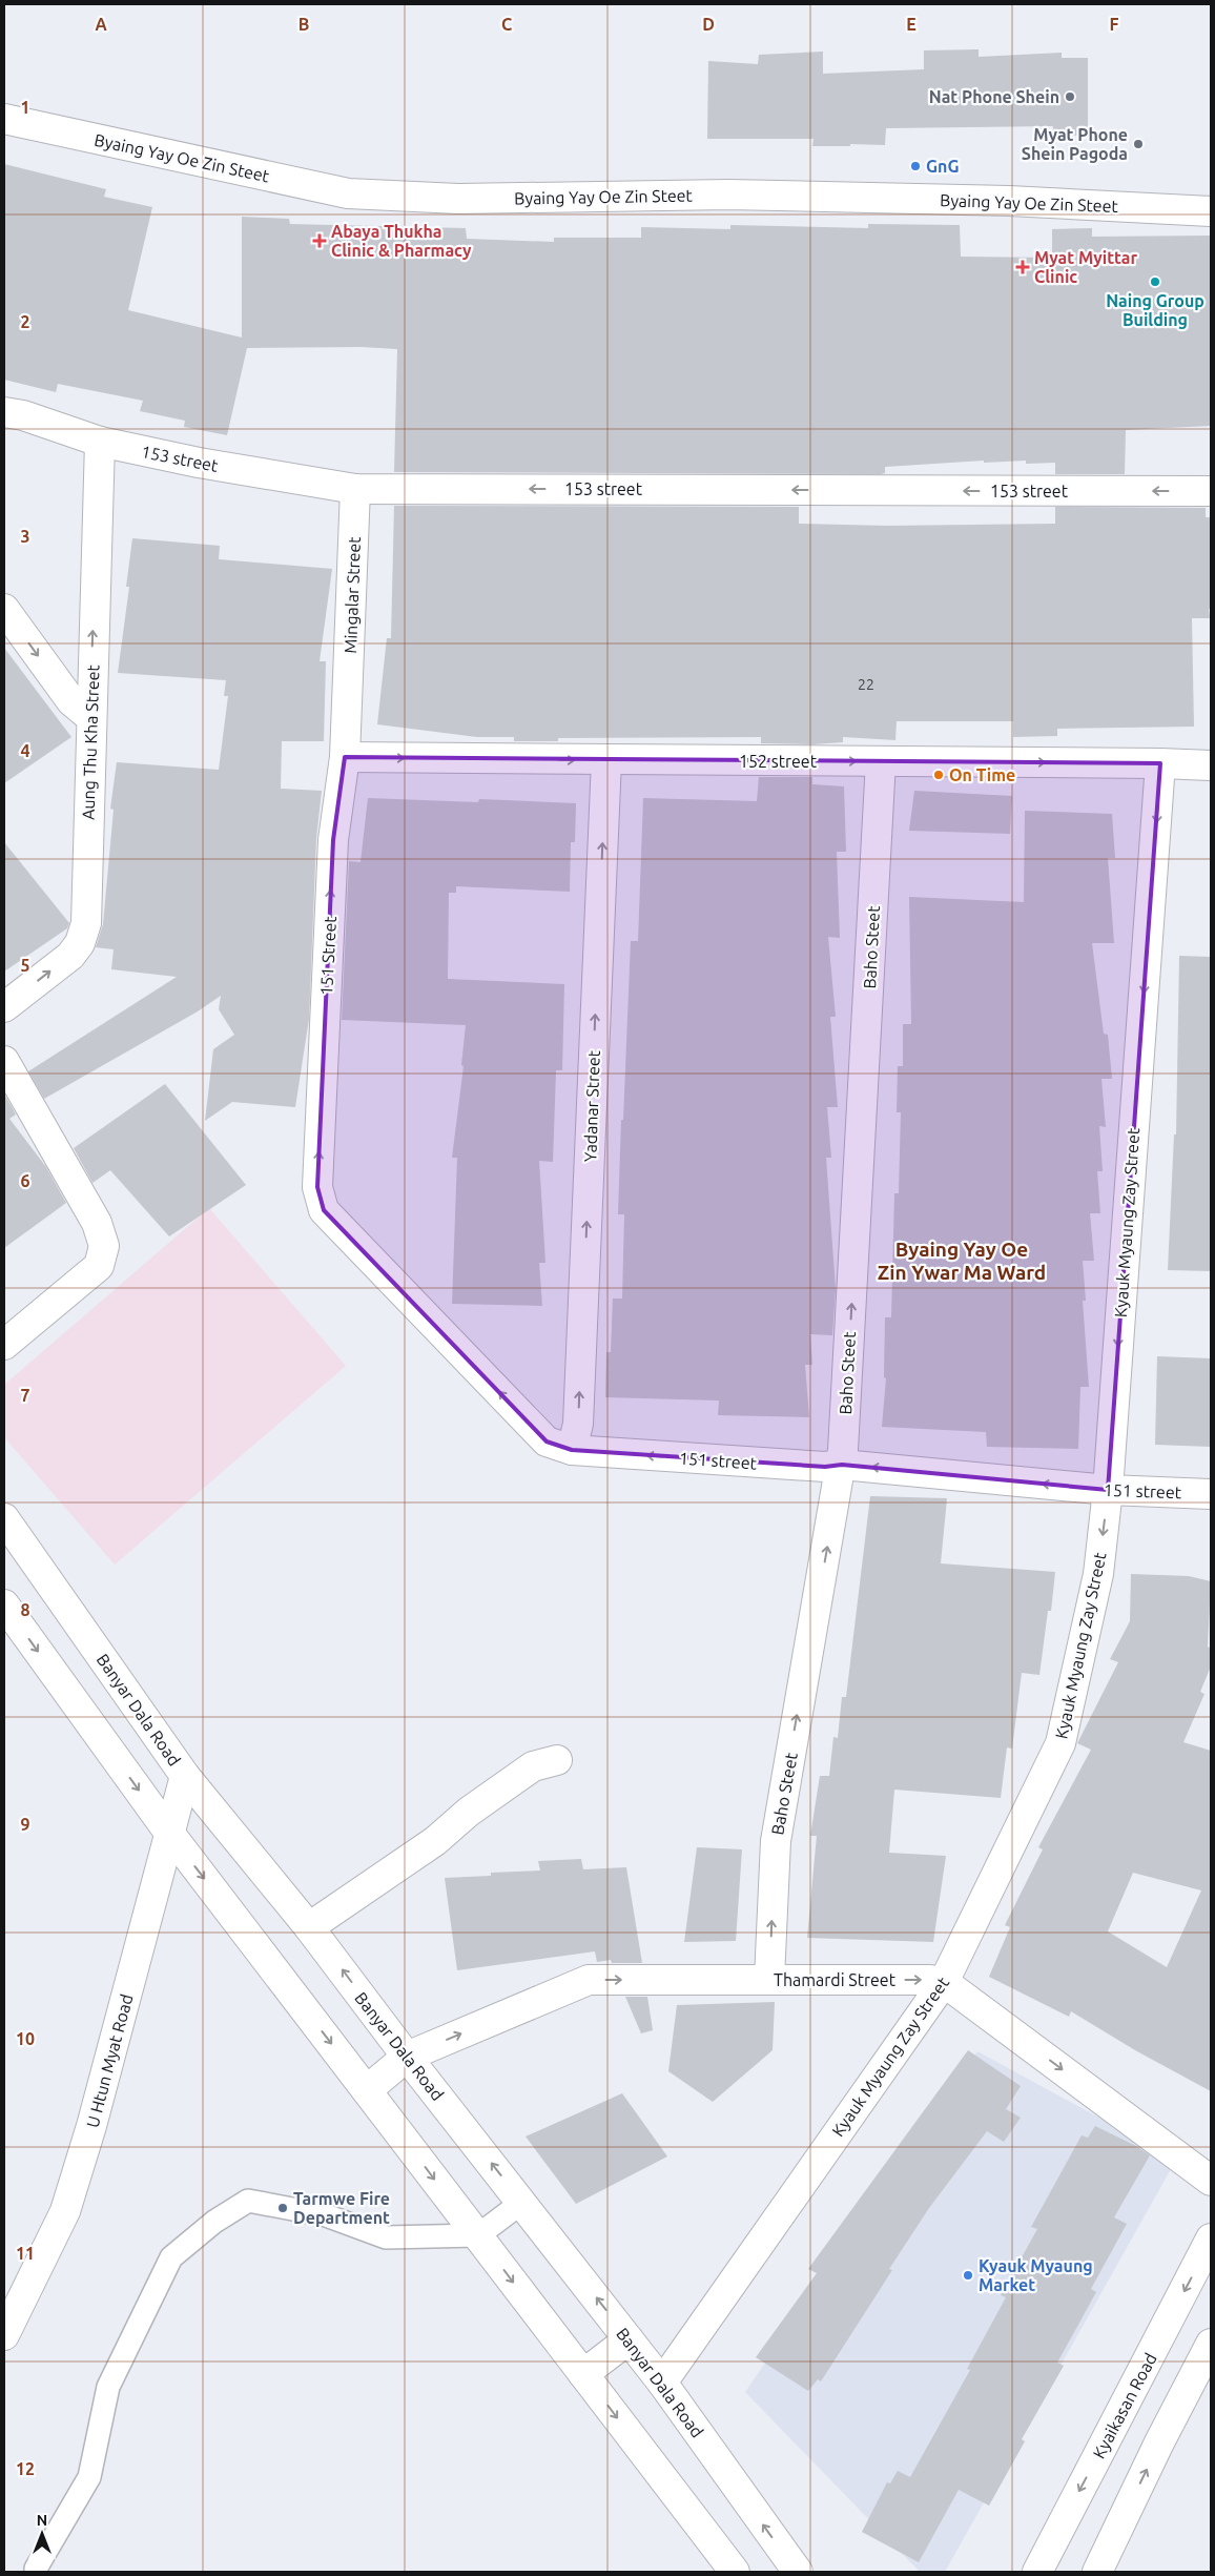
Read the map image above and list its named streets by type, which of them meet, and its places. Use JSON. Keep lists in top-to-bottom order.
{
  "streets": {
    "street": [
      "Byaing Yay Oe Zin Steet",
      "153 street",
      "Mingalar Street",
      "Aung Thu Kha Street",
      "152 street",
      "Baho Steet",
      "151 Street",
      "Yadanar Street",
      "Kyauk Myaung Zay Street",
      "151 street",
      "Banyar Dala Road",
      "Thamardi Street",
      "U Htun Myat Road",
      "Kyaikasan Road"
    ]
  },
  "crossings": [
    ["153 street", "Mingalar Street"],
    ["153 street", "Aung Thu Kha Street"],
    ["Mingalar Street", "151 Street"],
    ["152 street", "Baho Steet"],
    ["152 street", "151 Street"],
    ["152 street", "Yadanar Street"],
    ["152 street", "Kyauk Myaung Zay Street"],
    ["Baho Steet", "151 street"],
    ["Baho Steet", "Thamardi Street"],
    ["151 Street", "151 street"],
    ["Yadanar Street", "151 street"],
    ["Kyauk Myaung Zay Street", "151 street"],
    ["Kyauk Myaung Zay Street", "Banyar Dala Road"],
    ["Kyauk Myaung Zay Street", "Thamardi Street"],
    ["Banyar Dala Road", "Thamardi Street"],
    ["Banyar Dala Road", "U Htun Myat Road"]
  ],
  "one_way": [
    "153 street",
    "Aung Thu Kha Street",
    "152 street",
    "Baho Steet",
    "151 Street",
    "Yadanar Street",
    "Kyauk Myaung Zay Street",
    "151 street",
    "Thamardi Street"
  ],
  "districts": ["Byaing Yay Oe Zin Ywar Ma Ward"],
  "places": {
    "other": [
      "Nat Phone Shein",
      "Myat Phone Shein Pagoda",
      "GnG",
      "Naing Group Building",
      "On Time",
      "Tarmwe Fire Department",
      "Kyauk Myaung Market"
    ],
    "health": ["Abaya Thukha Clinic & Pharmacy", "Myat Myittar Clinic"]
  },
  "house_numbers": ["22"],
  "north": "top",
  "grid": {
    "columns": [
      "A",
      "B",
      "C",
      "D",
      "E",
      "F"
    ],
    "rows": [
      "1",
      "2",
      "3",
      "4",
      "5",
      "6",
      "7",
      "8",
      "9",
      "10",
      "11",
      "12"
    ]
  }
}
